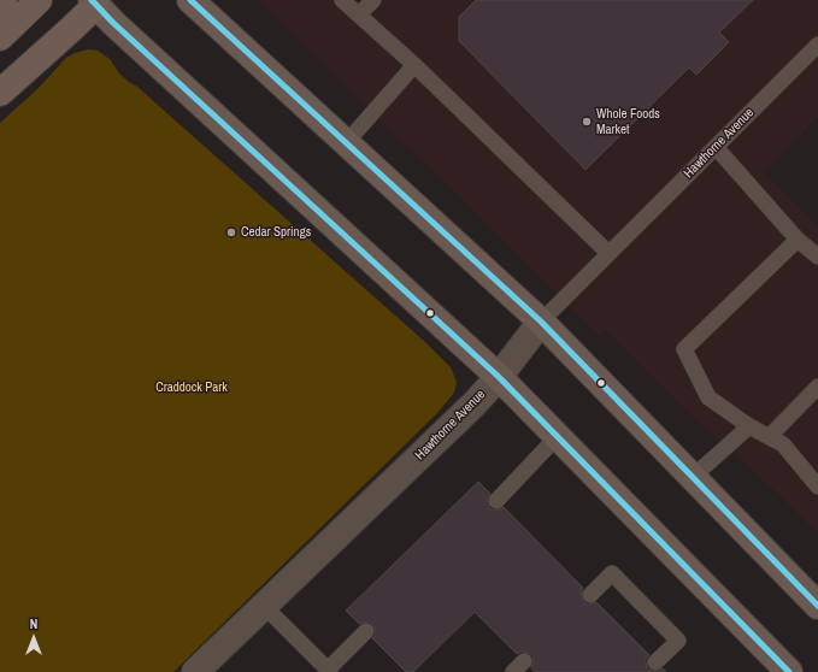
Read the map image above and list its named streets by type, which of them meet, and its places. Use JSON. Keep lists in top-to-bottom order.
{
  "streets": {
    "street": ["Hawthorne Avenue"]
  },
  "parks": ["Craddock Park"],
  "places": ["Whole Foods Market", "Cedar Springs"],
  "north": "top"
}
